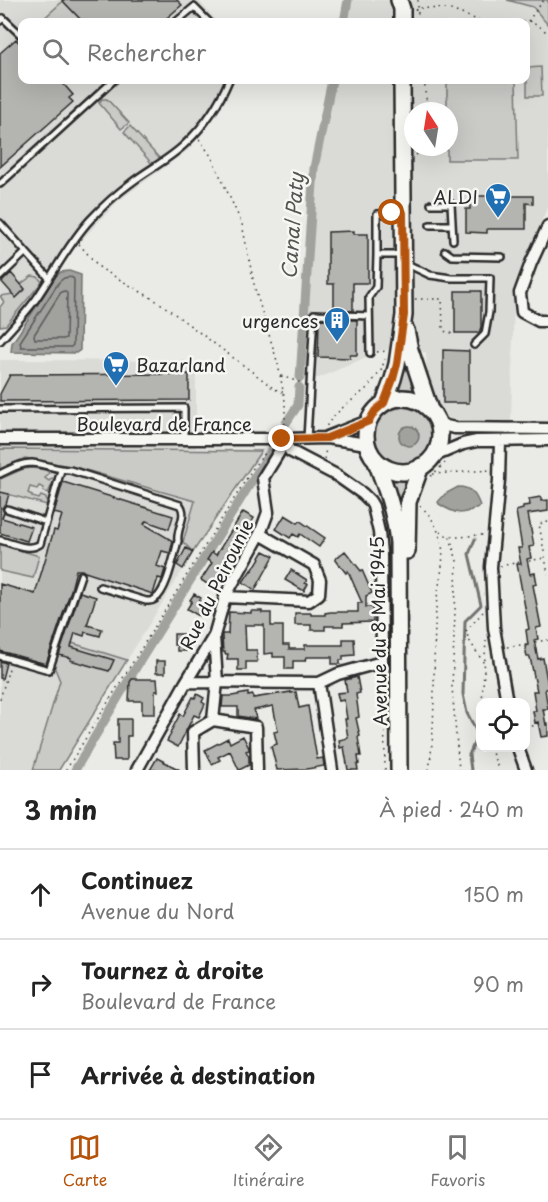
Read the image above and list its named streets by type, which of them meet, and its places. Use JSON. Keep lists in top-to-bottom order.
{
  "streets": {
    "main road": ["Avenue du 8 Mai 1945"],
    "street": ["Boulevard de France", "Rue du Peirounie"]
  },
  "crossings": [
    ["Boulevard de France", "Rue du Peirounie"],
    ["Boulevard de France", "Avenue du 8 Mai 1945"]
  ],
  "water": ["Canal Paty"],
  "places": {
    "supermarket": ["ALDI", "Bazarland"],
    "building": ["urgences"]
  },
  "north": "top",
  "page": {
    "search": "Rechercher",
    "heading": ["3 min", "À pied · 240 m"],
    "list": [
      ["Continuez", "Avenue du Nord", "150 m"],
      ["Tournez à droite", "Boulevard de France", "90 m"],
      "Arrivée à destination"
    ],
    "nav": ["Carte", "Itinéraire", "Favoris"]
  }
}
